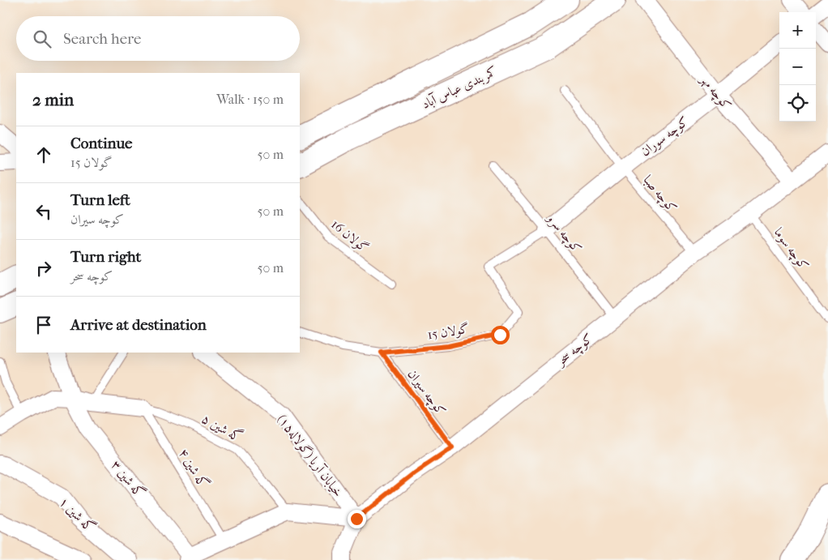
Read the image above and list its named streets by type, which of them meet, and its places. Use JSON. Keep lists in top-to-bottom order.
{
  "streets": {
    "main road": ["کمربندی عباس آباد"],
    "street": [
      "کوچه مهر",
      "کوچه سوران",
      "کوچه سحر",
      "خیابان آریا (گولاله۱۵)",
      "گه شین ۳",
      "گه شین ۱"
    ],
    "lane": [
      "کوچه صبا",
      "کوچه سرو",
      "گولان 16",
      "کوچه سوما",
      "گولان 15",
      "کوچه سیران",
      "گه شین ۵",
      "گه شین ۴"
    ]
  },
  "crossings": [
    ["کوچه مهر", "کوچه سوران"],
    ["کوچه مهر", "کوچه سحر"],
    ["کوچه سوران", "کوچه صبا"],
    ["کوچه سوران", "کوچه سرو"],
    ["کوچه سوران", "گولان 15"],
    ["کوچه صبا", "کوچه سحر"],
    ["کوچه سرو", "گولان 15"],
    ["کوچه سرو", "کوچه سحر"],
    ["کوچه سوما", "کوچه سحر"],
    ["گولان 15", "کوچه سیران"],
    ["کوچه سحر", "کوچه سیران"],
    ["کوچه سحر", "خیابان آریا (گولاله۱۵)"],
    ["گه شین ۵", "گه شین ۴"]
  ],
  "page": {
    "map_buttons": ["+", "−"],
    "search": "Search here",
    "heading": ["2 min", "Walk · 150 m"],
    "list": [
      ["Continue", "گولان 15", "50 m"],
      ["Turn left", "کوچه سیران", "50 m"],
      ["Turn right", "کوچه سحر", "50 m"],
      "Arrive at destination"
    ]
  }
}
